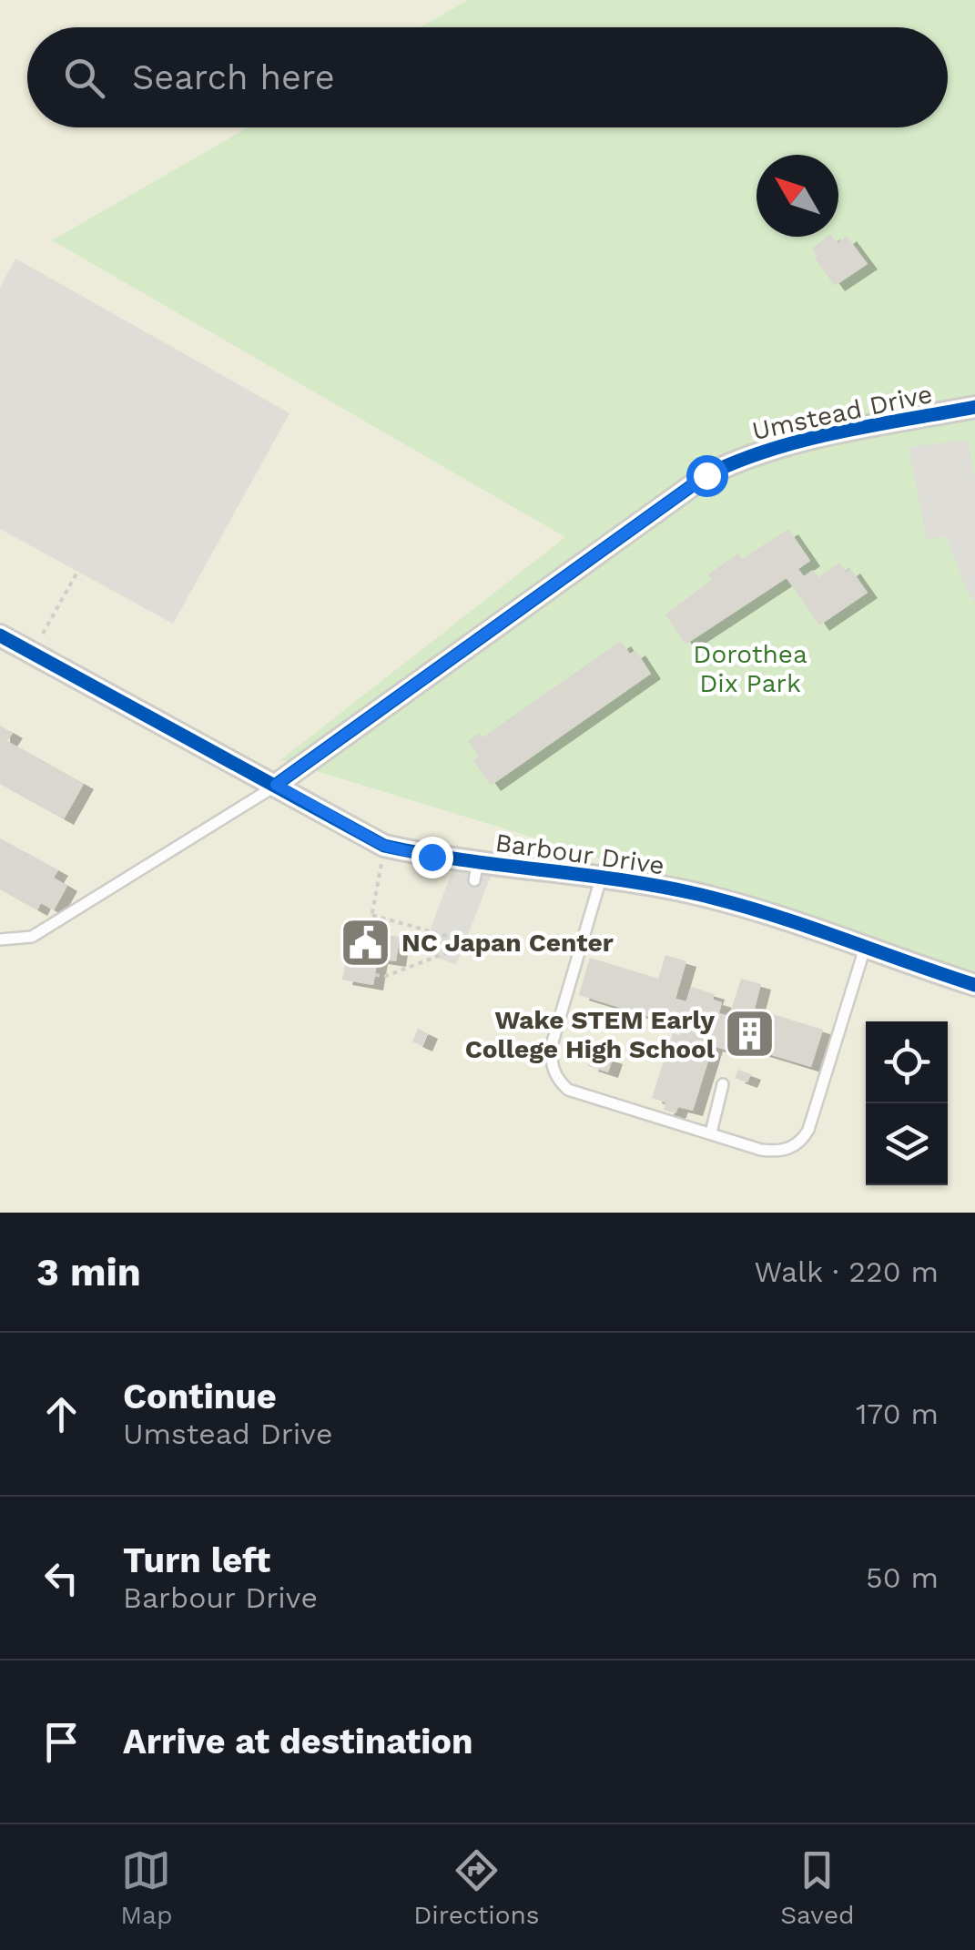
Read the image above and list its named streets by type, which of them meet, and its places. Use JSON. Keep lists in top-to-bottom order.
{
  "streets": {
    "street": ["Umstead Drive", "Barbour Drive"]
  },
  "crossings": [
    ["Umstead Drive", "Barbour Drive"]
  ],
  "parks": ["Dorothea Dix Park"],
  "places": {
    "public building": ["NC Japan Center"],
    "building": ["Wake STEM Early College High School"]
  },
  "north": "top left",
  "page": {
    "search": "Search here",
    "heading": ["3 min", "Walk · 220 m"],
    "list": [
      ["Continue", "Umstead Drive", "170 m"],
      ["Turn left", "Barbour Drive", "50 m"],
      "Arrive at destination"
    ],
    "nav": ["Map", "Directions", "Saved"]
  }
}
